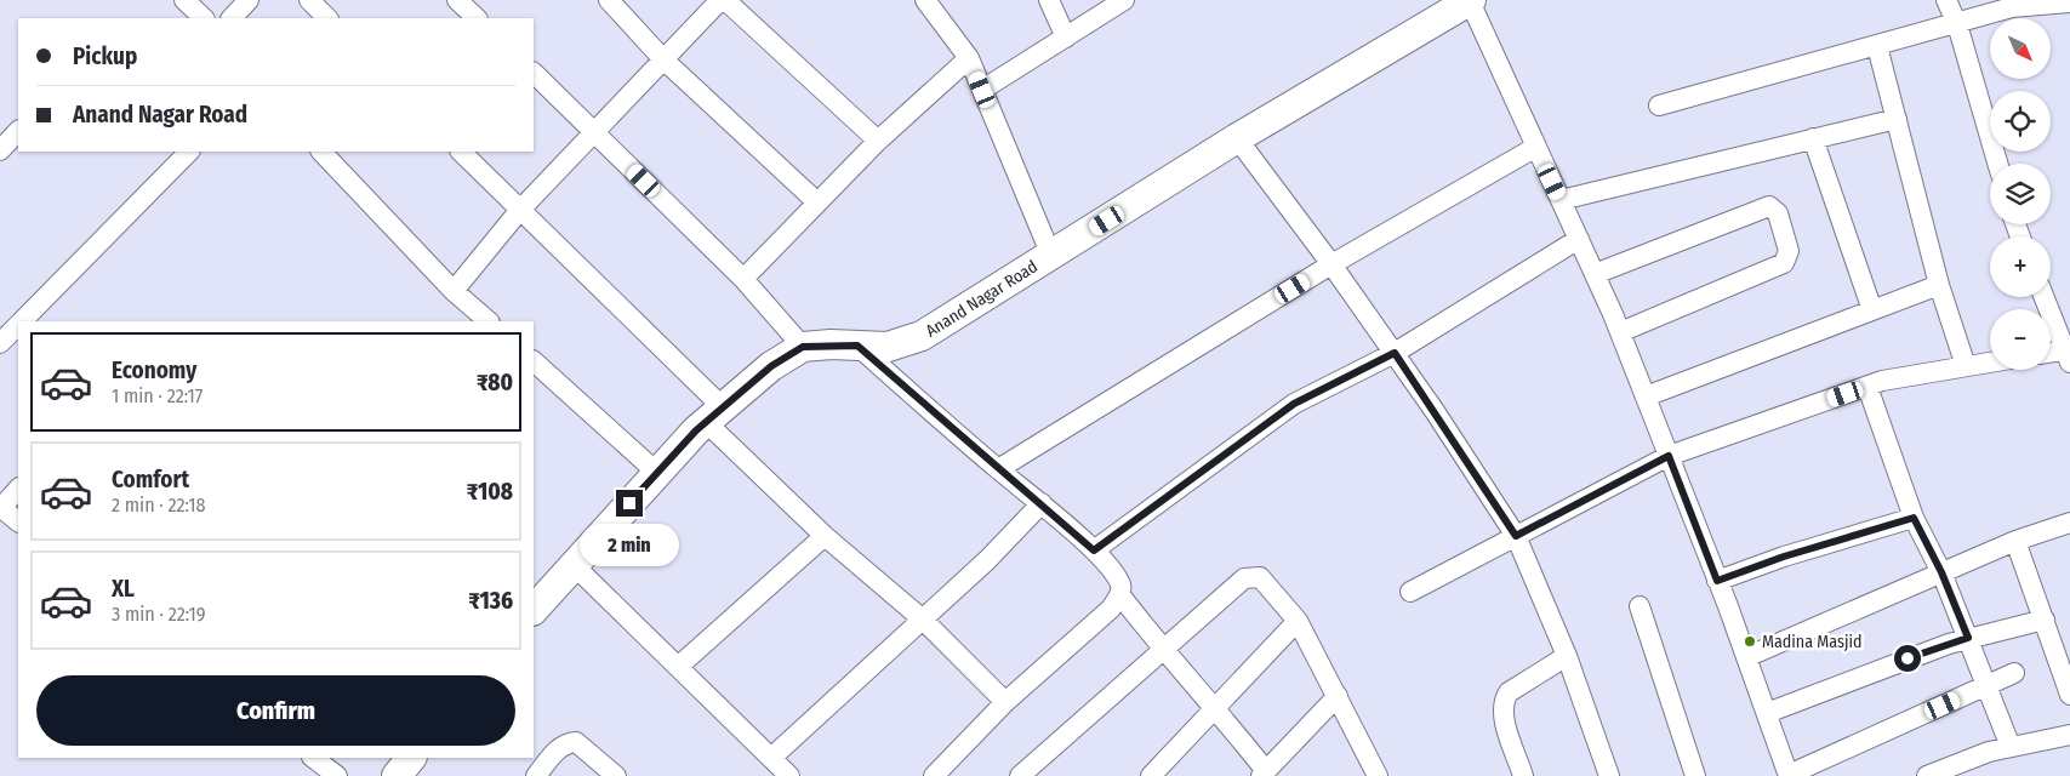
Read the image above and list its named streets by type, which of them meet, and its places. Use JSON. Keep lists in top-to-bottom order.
{
  "streets": {
    "street": ["Anand Nagar Road"]
  },
  "places": ["Madina Masjid"],
  "north": "bottom right",
  "page": {
    "map_buttons": ["+", "−"],
    "banner": ["Pickup", "Anand Nagar Road"],
    "list": [
      {
        "name": "Economy",
        "note": "1 min · 22:17",
        "value": "₹80"
      },
      {
        "name": "Comfort",
        "note": "2 min · 22:18",
        "value": "₹108"
      },
      {
        "name": "XL",
        "note": "3 min · 22:19",
        "value": "₹136"
      }
    ],
    "bubble": "2 min",
    "buttons": "Confirm"
  }
}
